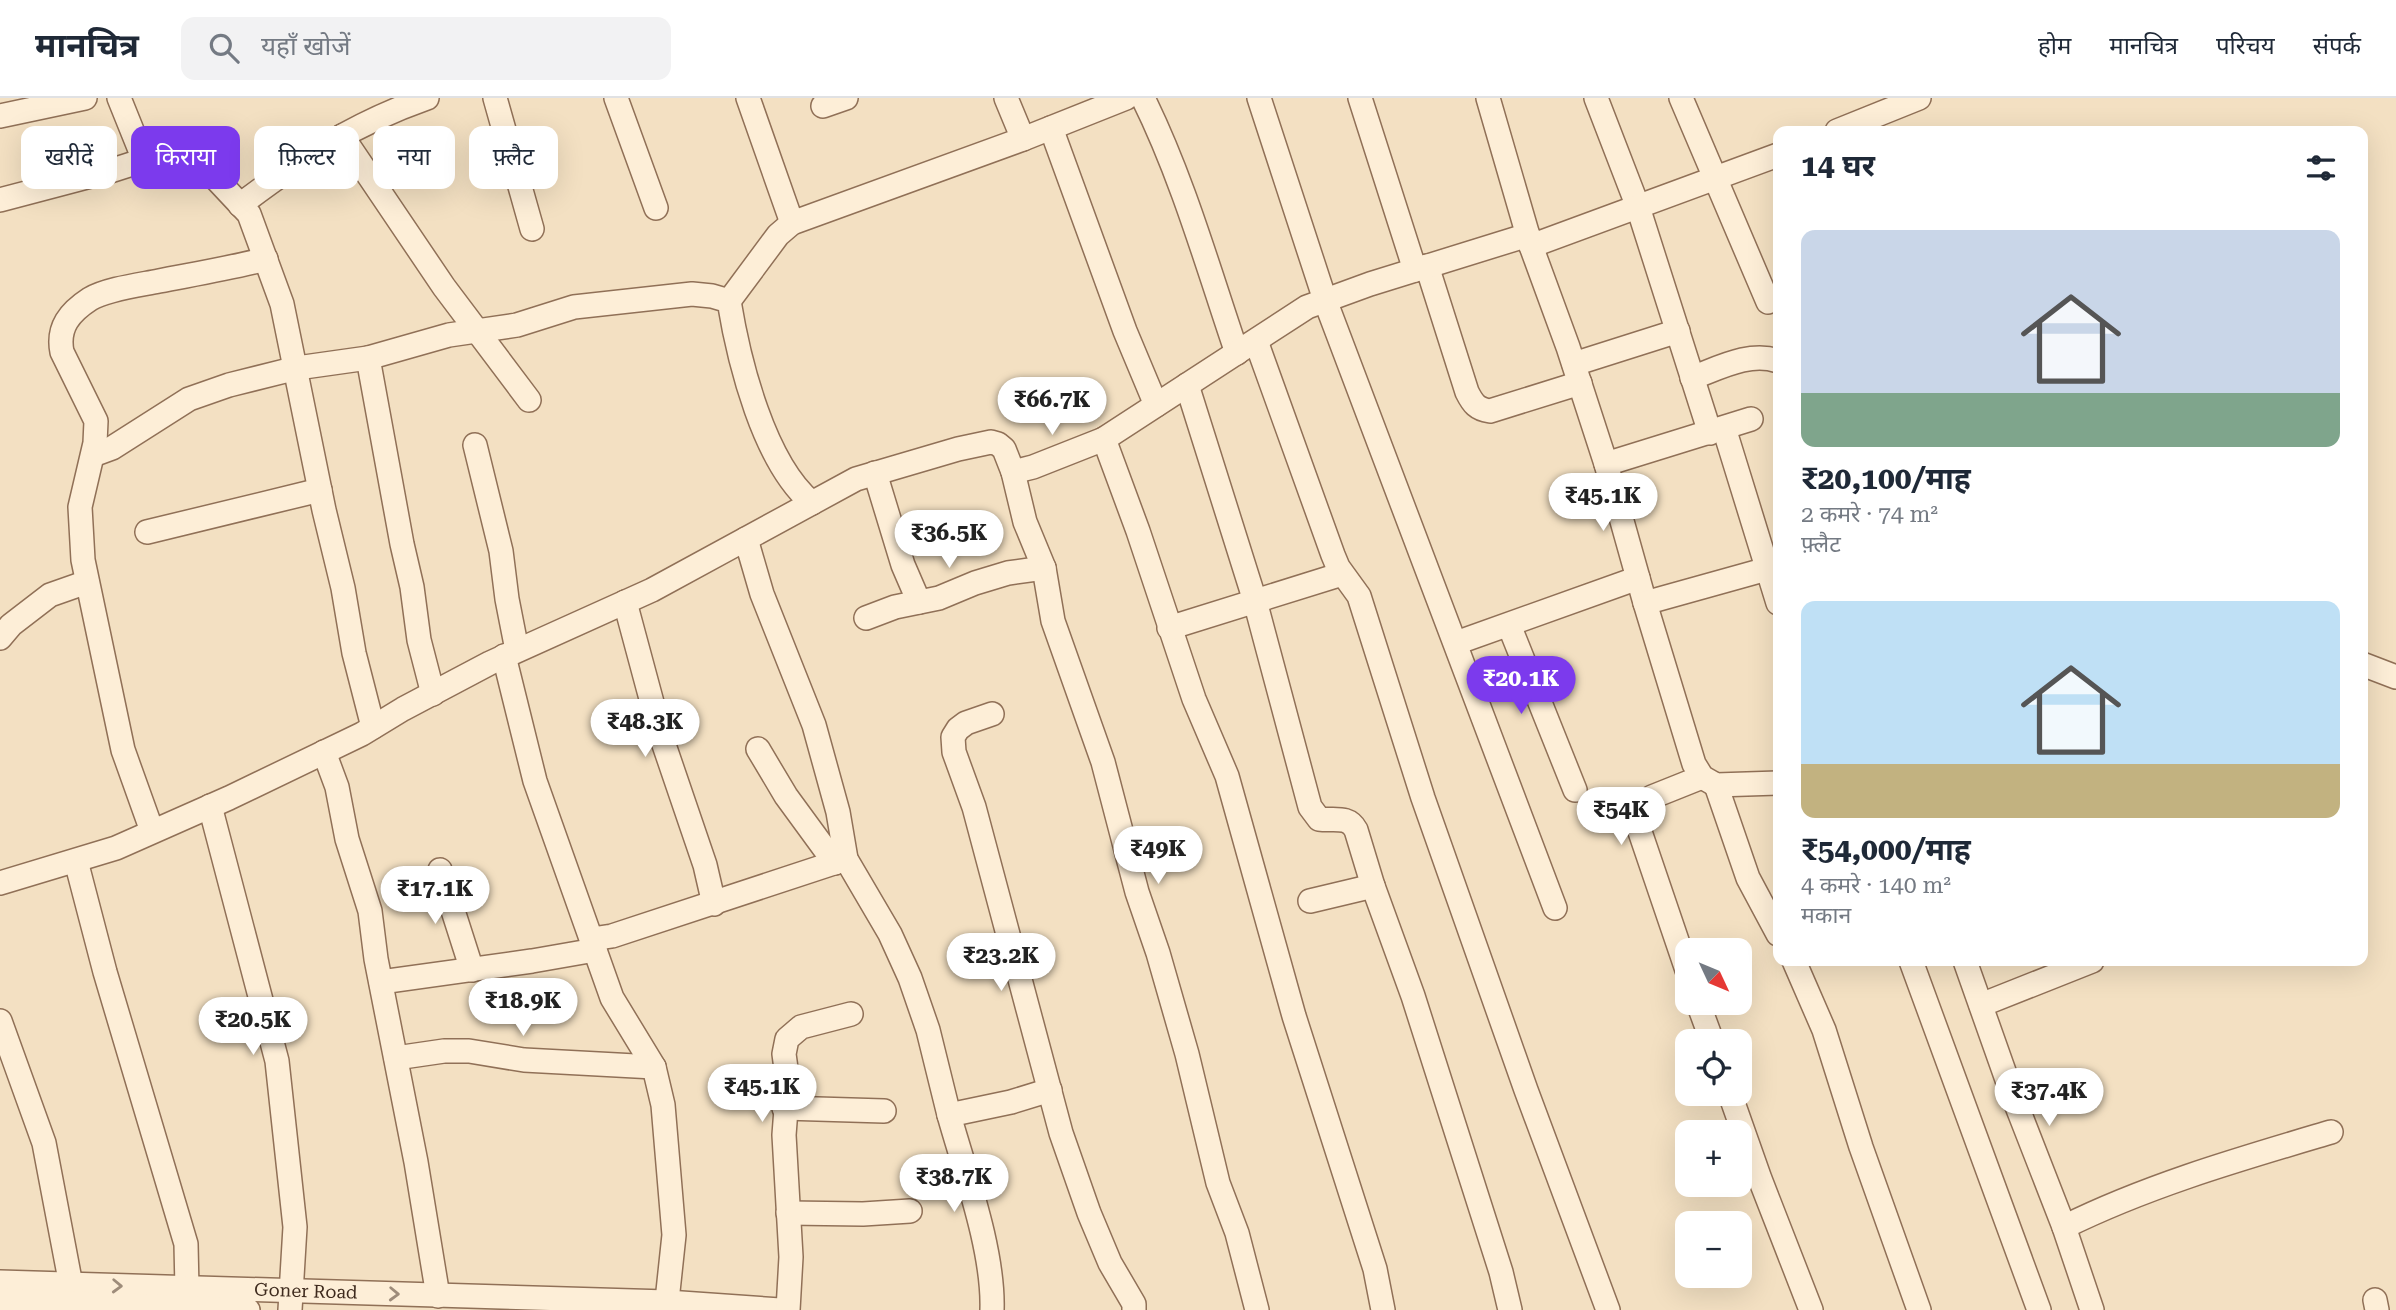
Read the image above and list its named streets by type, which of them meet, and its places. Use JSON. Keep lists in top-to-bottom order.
{
  "streets": {
    "street": ["Goner Road"]
  },
  "north": "bottom right",
  "page": {
    "header": "मानचित्र",
    "search": "यहाँ खोजें",
    "nav": [
      "होम",
      "मानचित्र",
      "परिचय",
      "संपर्क"
    ],
    "chip": [
      "खरीदें",
      "किराया",
      "फ़िल्टर",
      "नया",
      "फ़्लैट"
    ],
    "heading": "14 घर",
    "list": [
      {
        "name": "₹20,100/माह",
        "note": "2 कमरे · 74 m² · फ़्लैट"
      },
      {
        "name": "₹54,000/माह",
        "note": "4 कमरे · 140 m² · मकान"
      }
    ],
    "price": [
      "₹66.7K",
      "₹45.1K",
      "₹36.5K",
      "₹20.1K",
      "₹48.3K",
      "₹54K",
      "₹49K",
      "₹17.1K",
      "₹23.2K",
      "₹18.9K",
      "₹20.5K",
      "₹45.1K",
      "₹37.4K",
      "₹38.7K"
    ],
    "map_buttons": ["+", "−"]
  }
}
